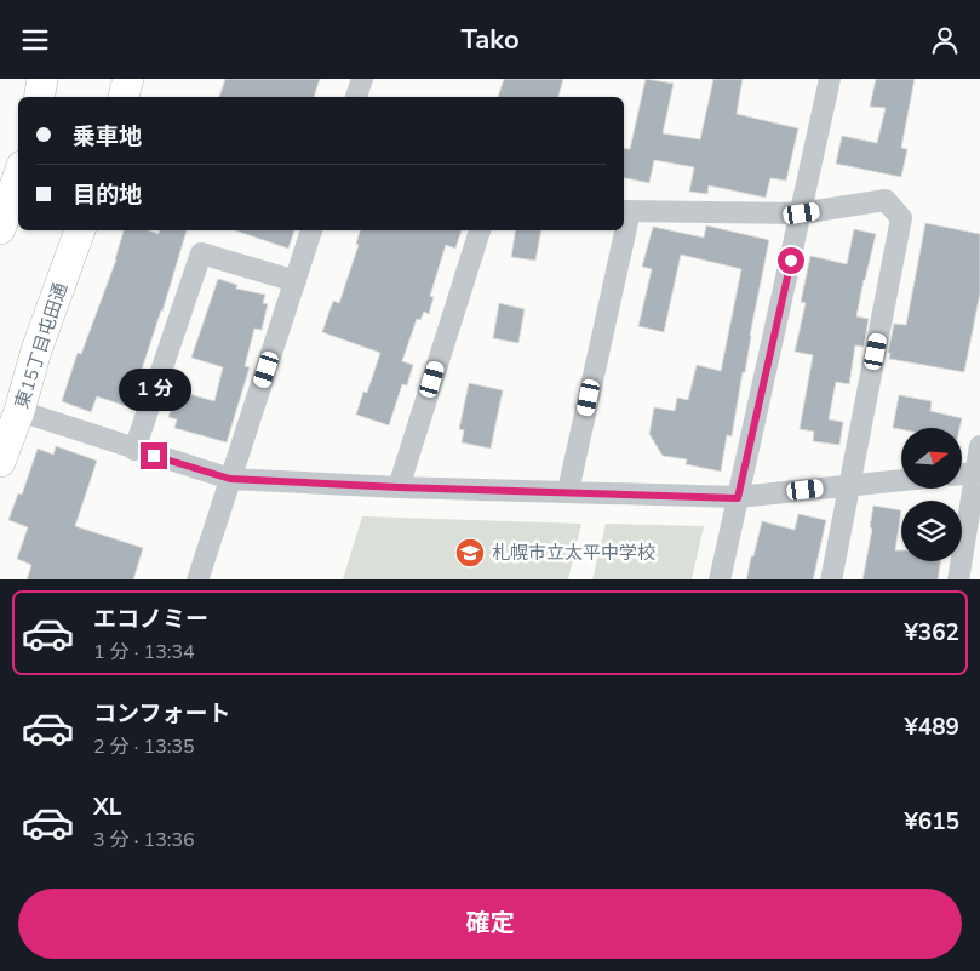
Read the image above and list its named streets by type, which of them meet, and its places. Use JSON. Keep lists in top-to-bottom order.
{
  "streets": {
    "street": ["東15丁目屯田通"]
  },
  "places": {
    "school or university": ["札幌市立太平中学校"]
  },
  "north": "right",
  "page": {
    "header": "Tako",
    "banner": ["乗車地", "目的地"],
    "bubble": "1 分",
    "list": [
      {
        "name": "エコノミー",
        "note": "1 分 · 13:34",
        "value": "¥362"
      },
      {
        "name": "コンフォート",
        "note": "2 分 · 13:35",
        "value": "¥489"
      },
      {
        "name": "XL",
        "note": "3 分 · 13:36",
        "value": "¥615"
      }
    ],
    "buttons": "確定"
  }
}
